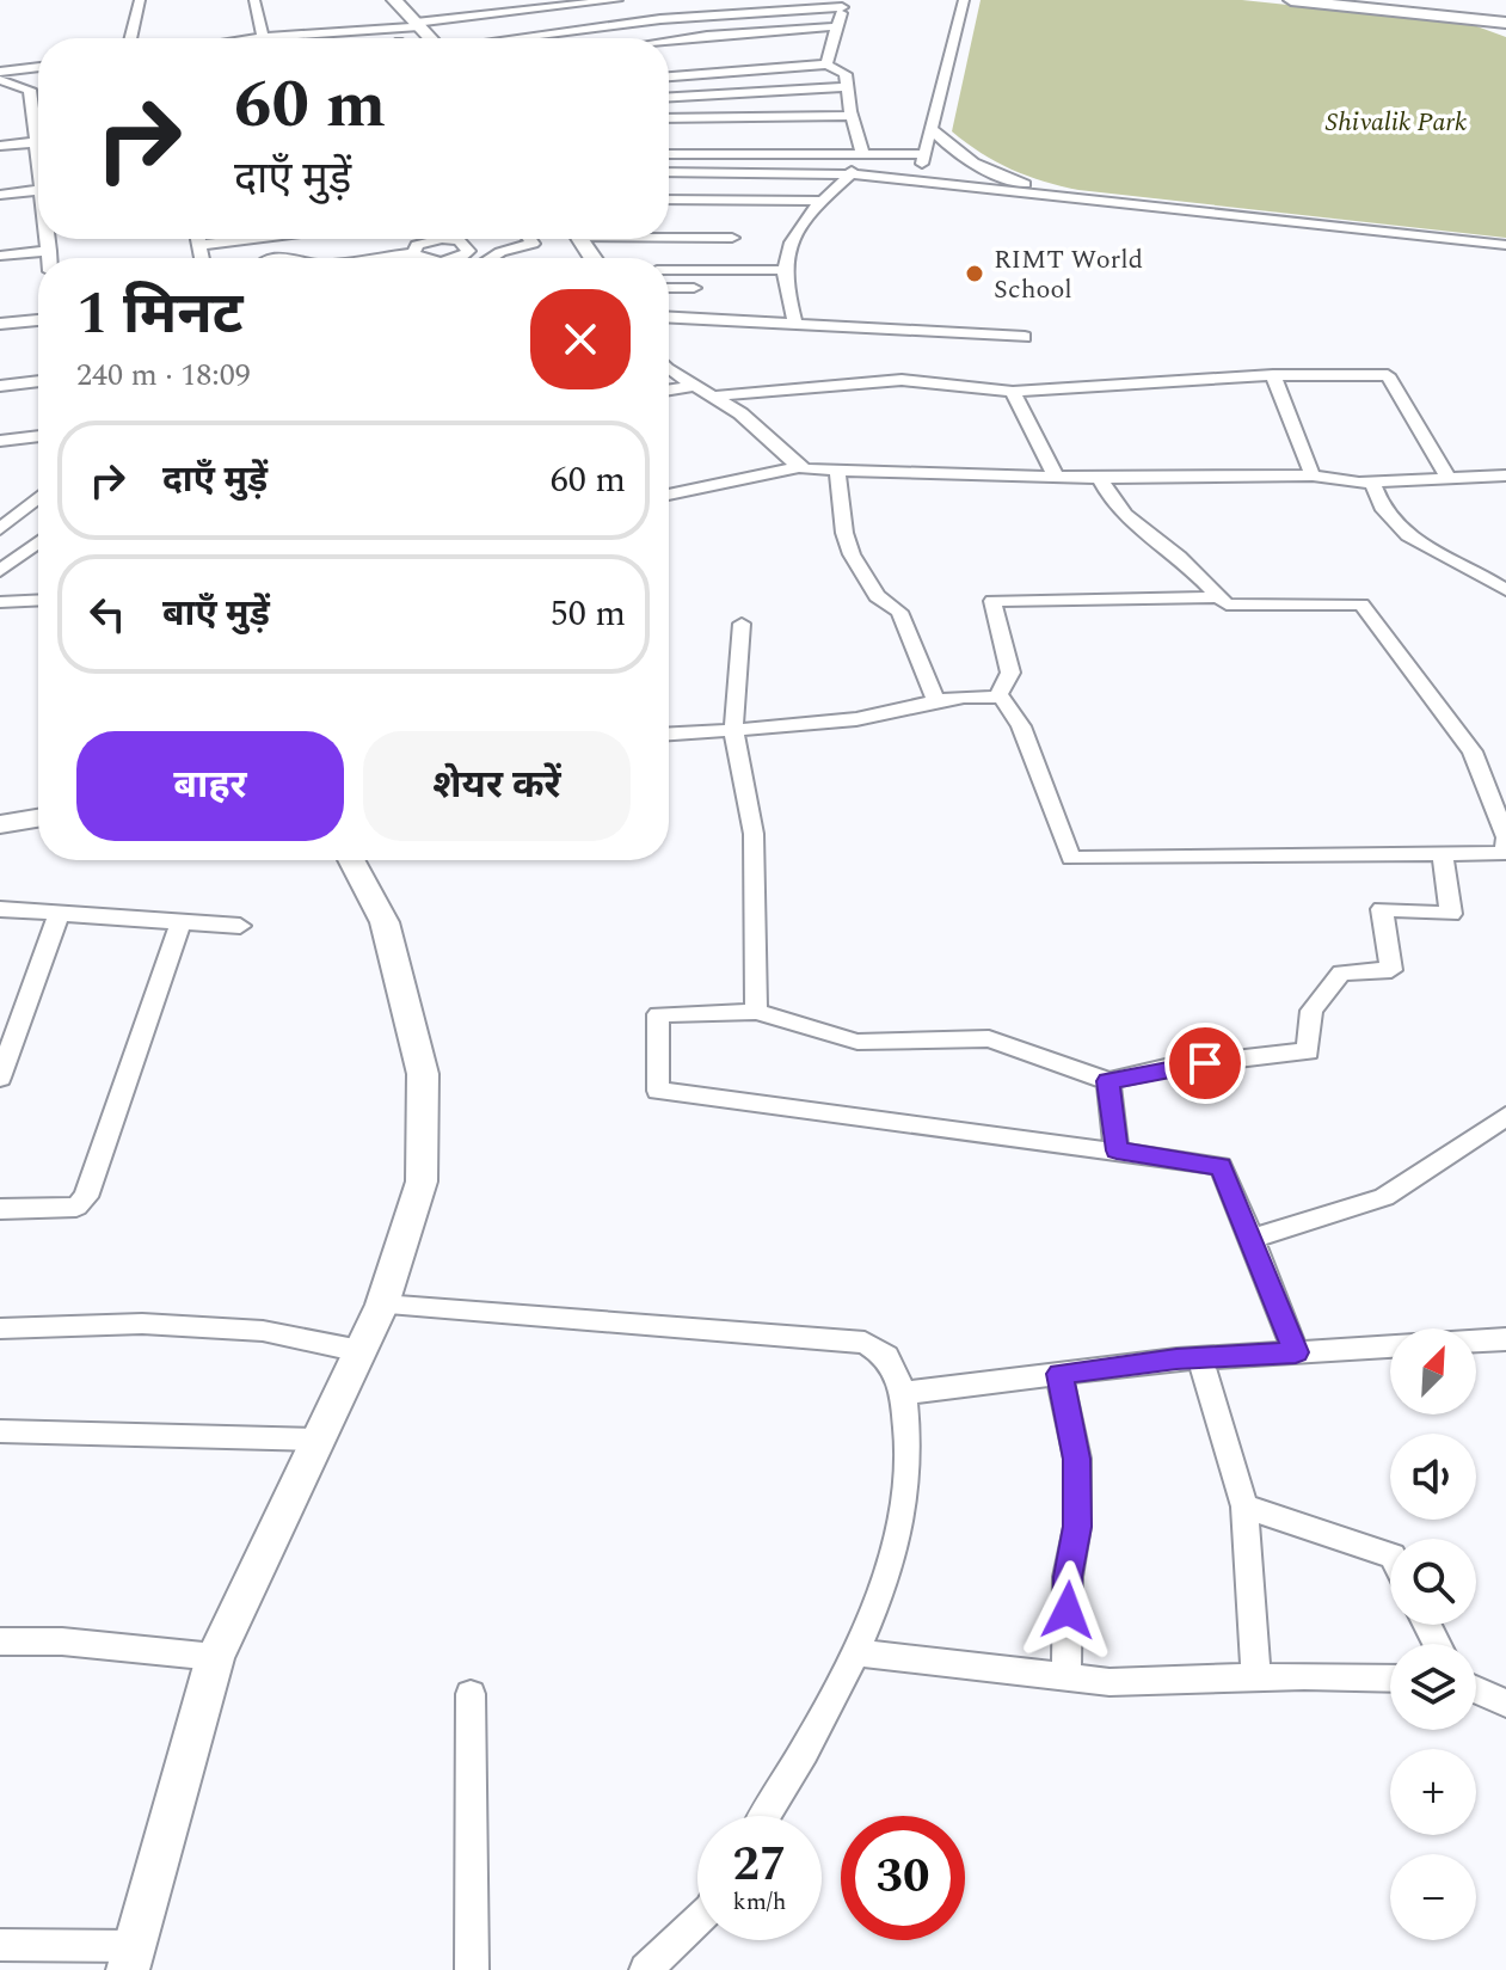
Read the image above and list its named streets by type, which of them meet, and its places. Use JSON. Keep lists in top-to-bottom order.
{
  "parks": ["Shivalik Park"],
  "places": ["RIMT World School"],
  "north": "top right",
  "page": {
    "turn": ["60 m", "दाएँ मुड़ें"],
    "heading": ["1 मिनट", "240 m · 18:09"],
    "list": [
      {
        "name": "दाएँ मुड़ें",
        "value": "60 m"
      },
      {
        "name": "बाएँ मुड़ें",
        "value": "50 m"
      }
    ],
    "buttons": ["बाहर", "शेयर करें"],
    "map_buttons": ["+", "−"],
    "speed": "27 km/h",
    "limit": "30"
  }
}
